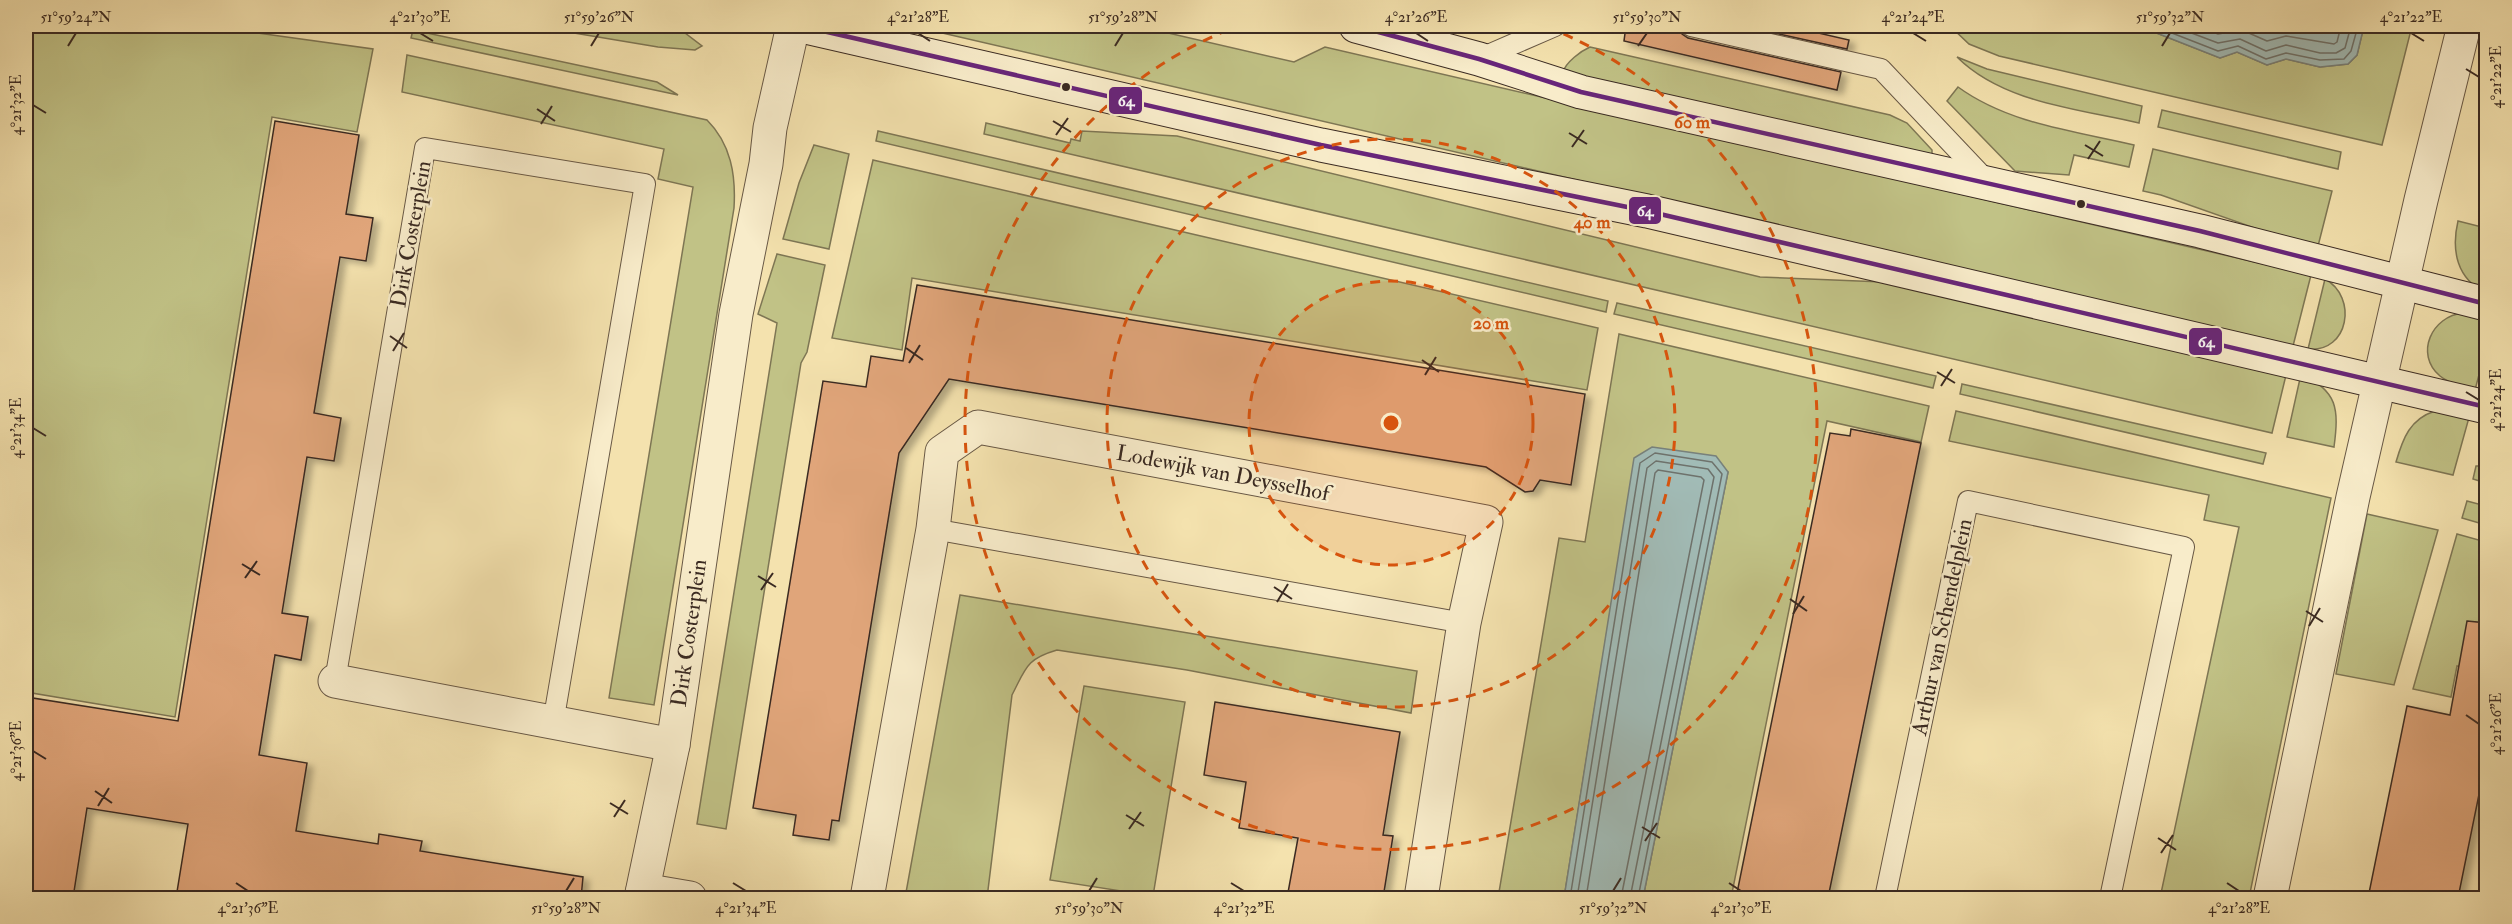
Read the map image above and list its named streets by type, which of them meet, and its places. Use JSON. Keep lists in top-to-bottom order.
{
  "streets": {
    "street": ["Dirk Costerplein", "Lodewijk van Deysselhof"],
    "lane": ["Arthur van Schendelplein"]
  },
  "lines": ["transit line 64"],
  "coordinates": [
    "51°59'24\"N",
    "4°21'30\"E",
    "51°59'26\"N",
    "4°21'28\"E",
    "51°59'28\"N",
    "4°21'26\"E",
    "51°59'30\"N",
    "4°21'24\"E",
    "51°59'32\"N",
    "4°21'22\"E",
    "4°21'32\"E",
    "4°21'34\"E",
    "4°21'36\"E"
  ],
  "rings": ["60 m", "40 m", "20 m"]
}
